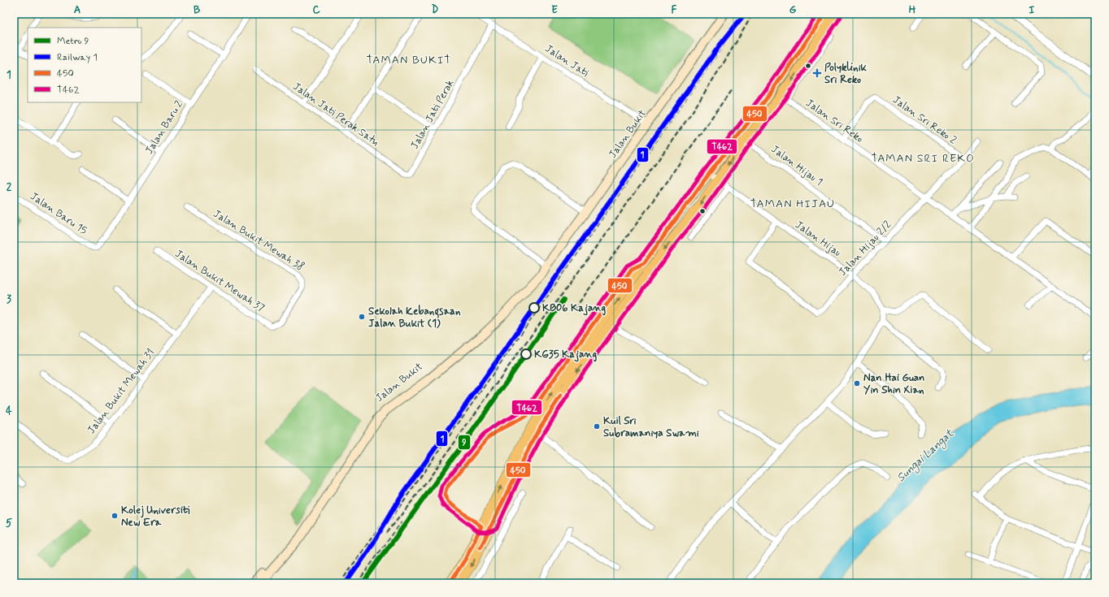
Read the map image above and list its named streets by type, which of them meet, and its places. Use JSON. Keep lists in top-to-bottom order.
{
  "streets": {
    "main road": ["Jalan Bukit"],
    "street": [
      "Jalan Jati",
      "Jalan Jati Perak Satu",
      "Jalan Jati Perak",
      "Jalan Sri Reko 2",
      "Jalan Sri Reko",
      "Jalan Baru 2",
      "Jalan Hijau 1",
      "Jalan Baru 15",
      "Jalan Hijau",
      "Jalan Bukit Mewah 38",
      "Jalan Hijau 2/2",
      "Jalan Bukit Mewah 37",
      "Jalan Bukit Mewah 31"
    ]
  },
  "crossings": [
    ["Jalan Jati", "Jalan Jati Perak"],
    ["Jalan Jati", "Jalan Bukit"],
    ["Jalan Jati Perak Satu", "Jalan Jati Perak"],
    ["Jalan Sri Reko 2", "Jalan Sri Reko"],
    ["Jalan Sri Reko", "Jalan Hijau 2/2"],
    ["Jalan Baru 2", "Jalan Baru 15"],
    ["Jalan Hijau 1", "Jalan Hijau 2/2"],
    ["Jalan Hijau", "Jalan Hijau 2/2"],
    ["Jalan Bukit Mewah 38", "Jalan Bukit Mewah 37"],
    ["Jalan Bukit Mewah 37", "Jalan Bukit Mewah 31"]
  ],
  "districts": ["TAMAN BUKIT", "TAMAN SRI REKO", "TAMAN HIJAU"],
  "water": ["Sungai Langat"],
  "places": {
    "health": ["Polyklinik Sri Reko"],
    "other": [
      "KB06 Kajang",
      "Sekolah Kebangsaan Jalan Bukit (1)",
      "KG35 Kajang",
      "Nan Hai Guan Yin Shin Xian",
      "Kuil Sri Subramaniya Swami",
      "Kolej Universiti New Era"
    ]
  },
  "lines": [
    "rail line 1",
    "transit line 450",
    "transit line T462",
    "metro line 9"
  ],
  "legend": [
    "Metro 9",
    "Railway 1",
    "450",
    "T462"
  ],
  "grid": {
    "columns": [
      "A",
      "B",
      "C",
      "D",
      "E",
      "F",
      "G",
      "H",
      "I"
    ],
    "rows": [
      "1",
      "2",
      "3",
      "4",
      "5"
    ]
  }
}
